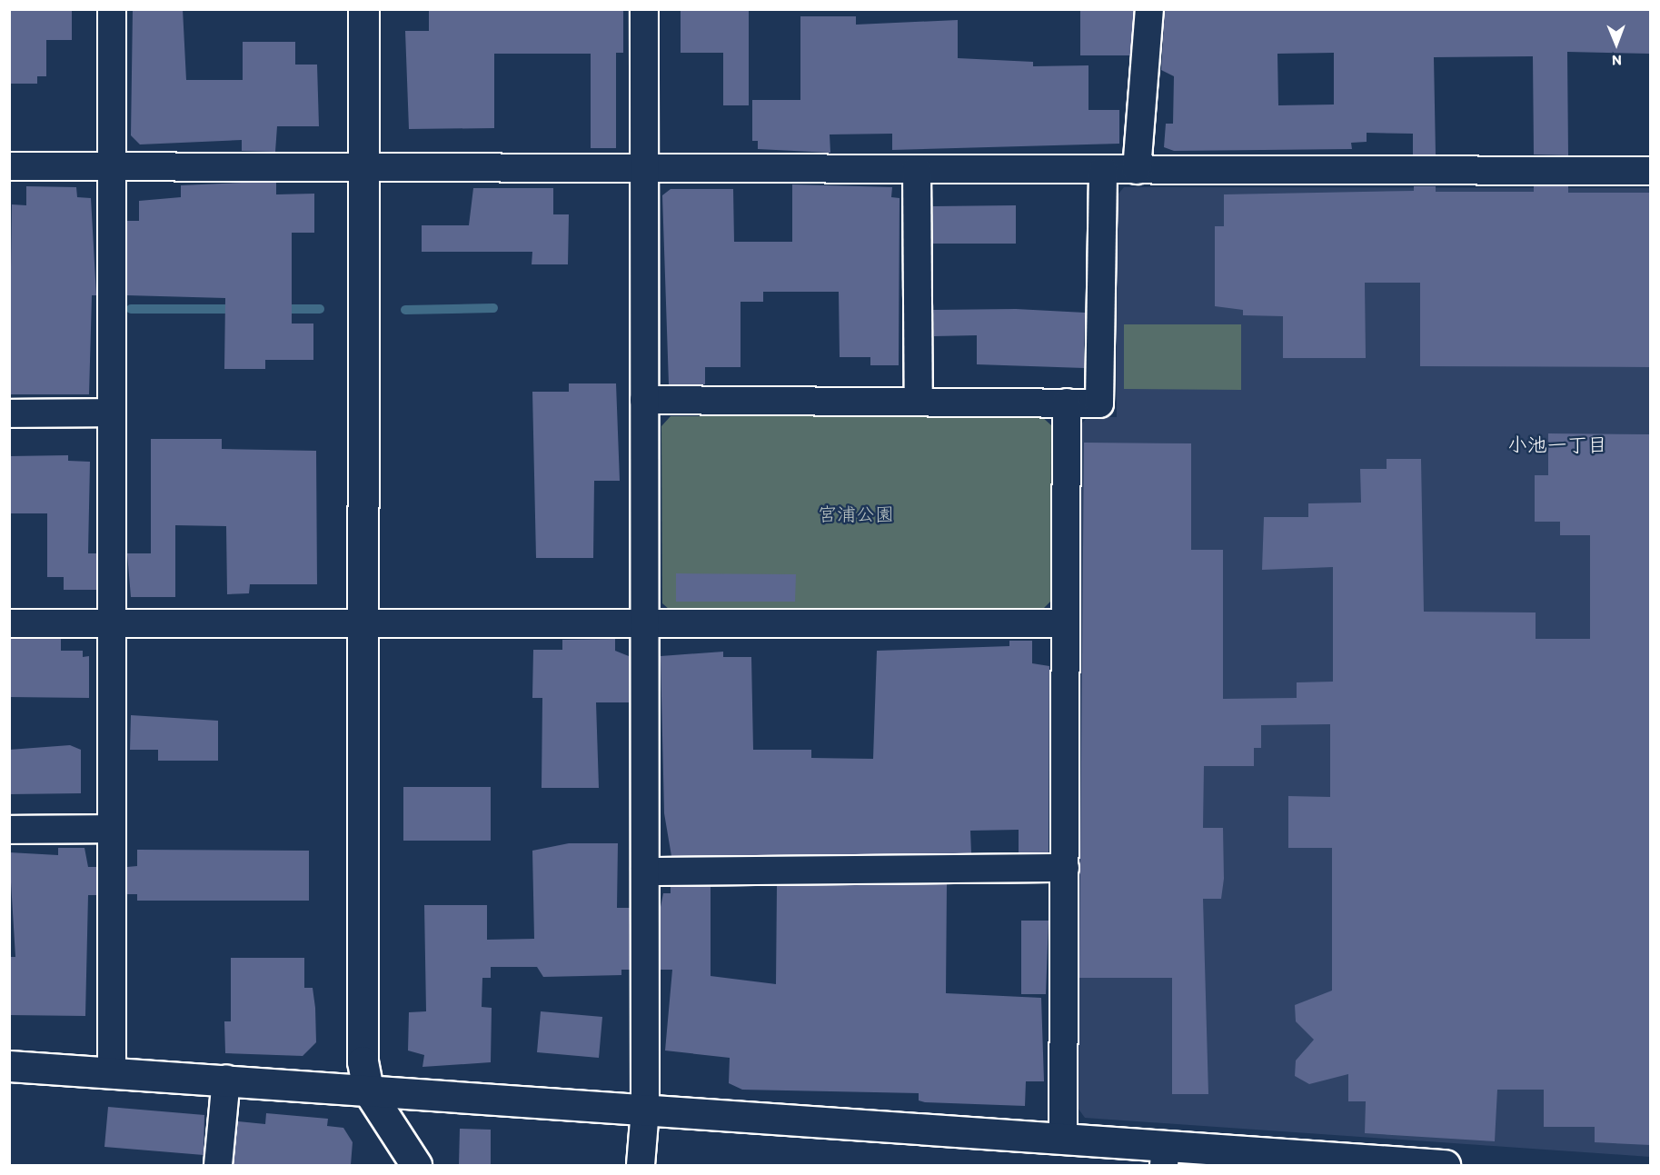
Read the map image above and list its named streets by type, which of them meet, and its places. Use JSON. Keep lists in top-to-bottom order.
{
  "districts": ["小池一丁目"],
  "parks": ["宮浦公園"],
  "north": "bottom"
}
